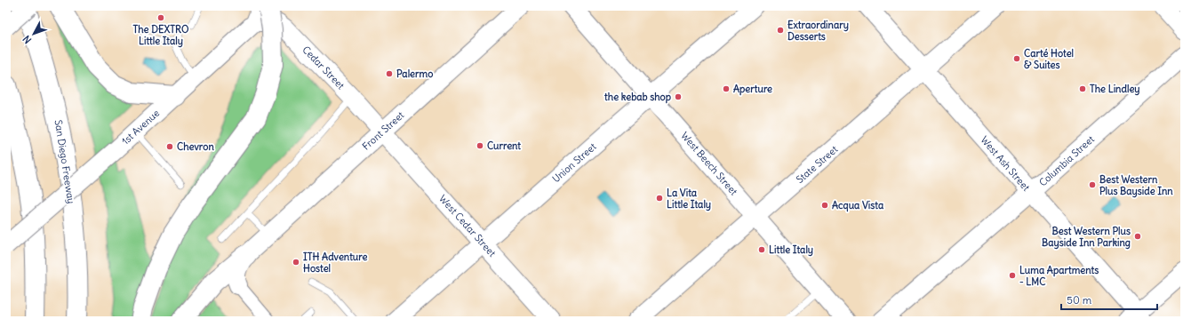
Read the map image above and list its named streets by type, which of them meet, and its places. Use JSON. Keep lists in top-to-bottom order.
{
  "streets": {
    "highway": ["San Diego Freeway"],
    "main road": [
      "Cedar Street",
      "1st Avenue",
      "Front Street",
      "Columbia Street",
      "Union Street",
      "West Beech Street",
      "West Ash Street",
      "State Street",
      "West Cedar Street"
    ]
  },
  "crossings": [
    ["Cedar Street", "1st Avenue"],
    ["Cedar Street", "Front Street"],
    ["Cedar Street", "West Cedar Street"],
    ["Front Street", "West Cedar Street"],
    ["Columbia Street", "West Ash Street"],
    ["Union Street", "West Beech Street"],
    ["Union Street", "West Cedar Street"],
    ["West Beech Street", "State Street"],
    ["West Ash Street", "State Street"]
  ],
  "places": [
    "The DEXTRO Little Italy",
    "Extraordinary Desserts",
    "Carté Hotel & Suites",
    "Palermo",
    "Aperture",
    "The Lindley",
    "the kebab shop",
    "Current",
    "Chevron",
    "Best Western Plus Bayside Inn",
    "La Vita Little Italy",
    "Acqua Vista",
    "Best Western Plus Bayside Inn Parking",
    "Little Italy",
    "ITH Adventure Hostel",
    "Luma Apartments - LMC"
  ],
  "scale_bar": "50 m",
  "north": "bottom left"
}
